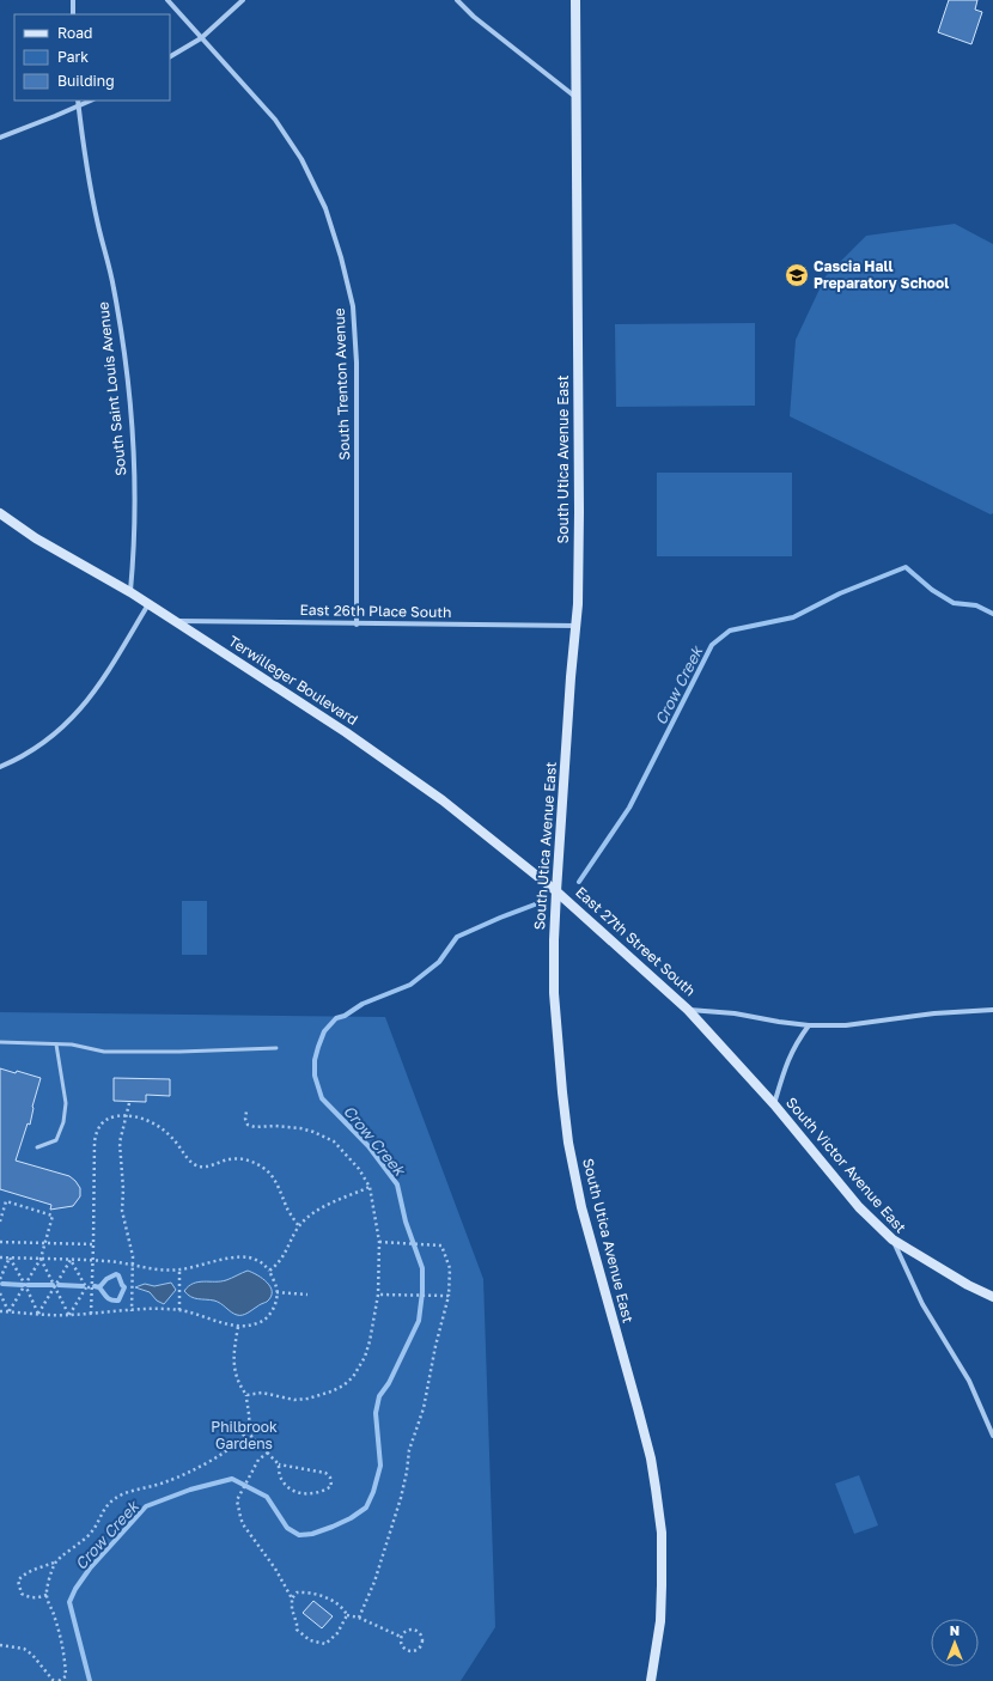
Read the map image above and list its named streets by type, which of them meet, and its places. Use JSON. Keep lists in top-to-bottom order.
{
  "streets": {
    "street": [
      "South Trenton Avenue",
      "South Saint Louis Avenue",
      "South Utica Avenue East",
      "East 26th Place South",
      "Terwilleger Boulevard",
      "East 27th Street South",
      "South Victor Avenue East"
    ]
  },
  "crossings": [
    ["South Trenton Avenue", "East 26th Place South"],
    ["South Saint Louis Avenue", "Terwilleger Boulevard"],
    ["South Utica Avenue East", "East 26th Place South"],
    ["South Utica Avenue East", "Terwilleger Boulevard"],
    ["South Utica Avenue East", "East 27th Street South"],
    ["East 26th Place South", "Terwilleger Boulevard"],
    ["Terwilleger Boulevard", "East 27th Street South"],
    ["East 27th Street South", "South Victor Avenue East"]
  ],
  "water": ["Crow Creek"],
  "parks": ["Philbrook Gardens"],
  "places": {
    "school or university": ["Cascia Hall Preparatory School"]
  },
  "legend": ["Road", "Park", "Building"],
  "north": "top"
}
